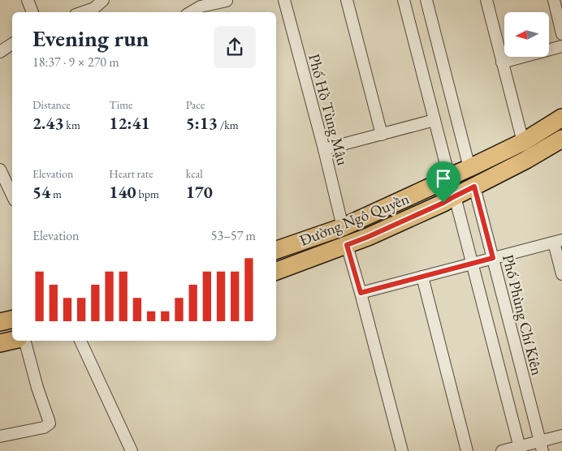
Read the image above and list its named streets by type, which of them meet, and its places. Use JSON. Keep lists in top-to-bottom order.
{
  "streets": {
    "main road": ["Đường Ngô Quyền"],
    "street": ["Phố Hồ Tùng Mậu", "Phố Phùng Chí Kiên"]
  },
  "crossings": [
    ["Phố Hồ Tùng Mậu", "Đường Ngô Quyền"],
    ["Đường Ngô Quyền", "Phố Phùng Chí Kiên"]
  ],
  "north": "left",
  "page": {
    "heading": ["Evening run", "18:37 · 9 × 270 m"],
    "stats": [
      ["Distance", "2.43 km"],
      ["Time", "12:41"],
      ["Pace", "5:13 /km"],
      ["Elevation", "54 m"],
      ["Heart rate", "140 bpm"],
      ["kcal", "170"]
    ],
    "chart": ["Elevation", "53–57 m"]
  }
}
